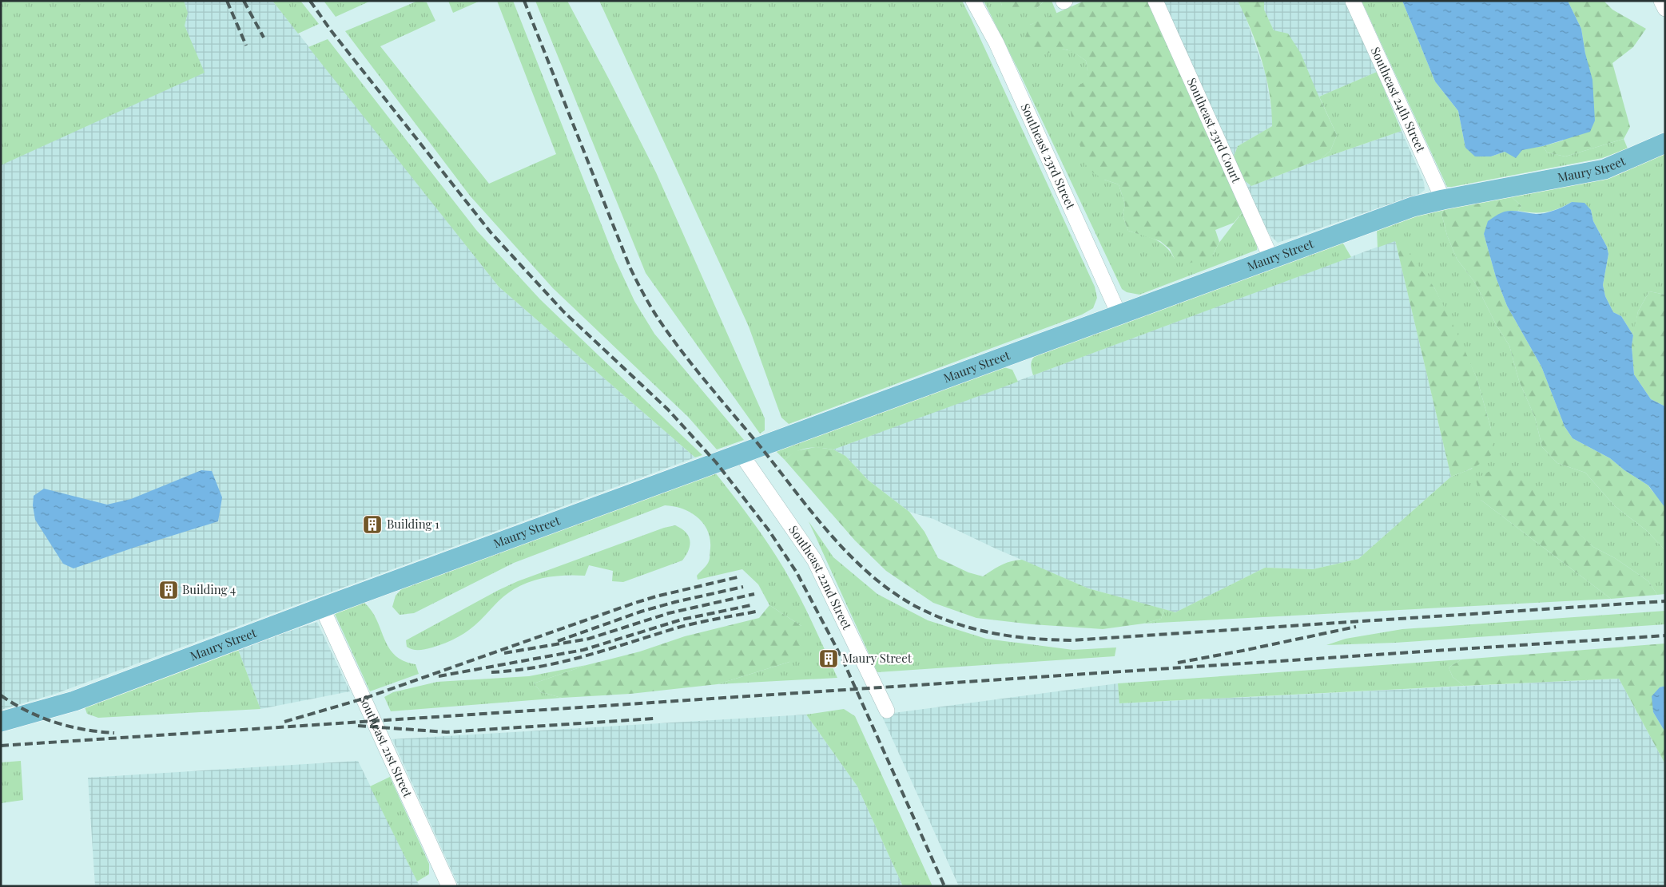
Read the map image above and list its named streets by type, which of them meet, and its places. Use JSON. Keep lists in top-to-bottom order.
{
  "streets": {
    "main road": ["Maury Street"],
    "street": [
      "Southeast 24th Street",
      "Southeast 23rd Court",
      "Southeast 23rd Street",
      "Southeast 22nd Street",
      "Southeast 21st Street"
    ]
  },
  "crossings": [
    ["Southeast 24th Street", "Maury Street"],
    ["Southeast 23rd Court", "Maury Street"],
    ["Southeast 23rd Street", "Maury Street"],
    ["Maury Street", "Southeast 22nd Street"],
    ["Maury Street", "Southeast 21st Street"]
  ],
  "places": {
    "building": ["Building 1", "Building 4", "Maury Street"]
  }
}
